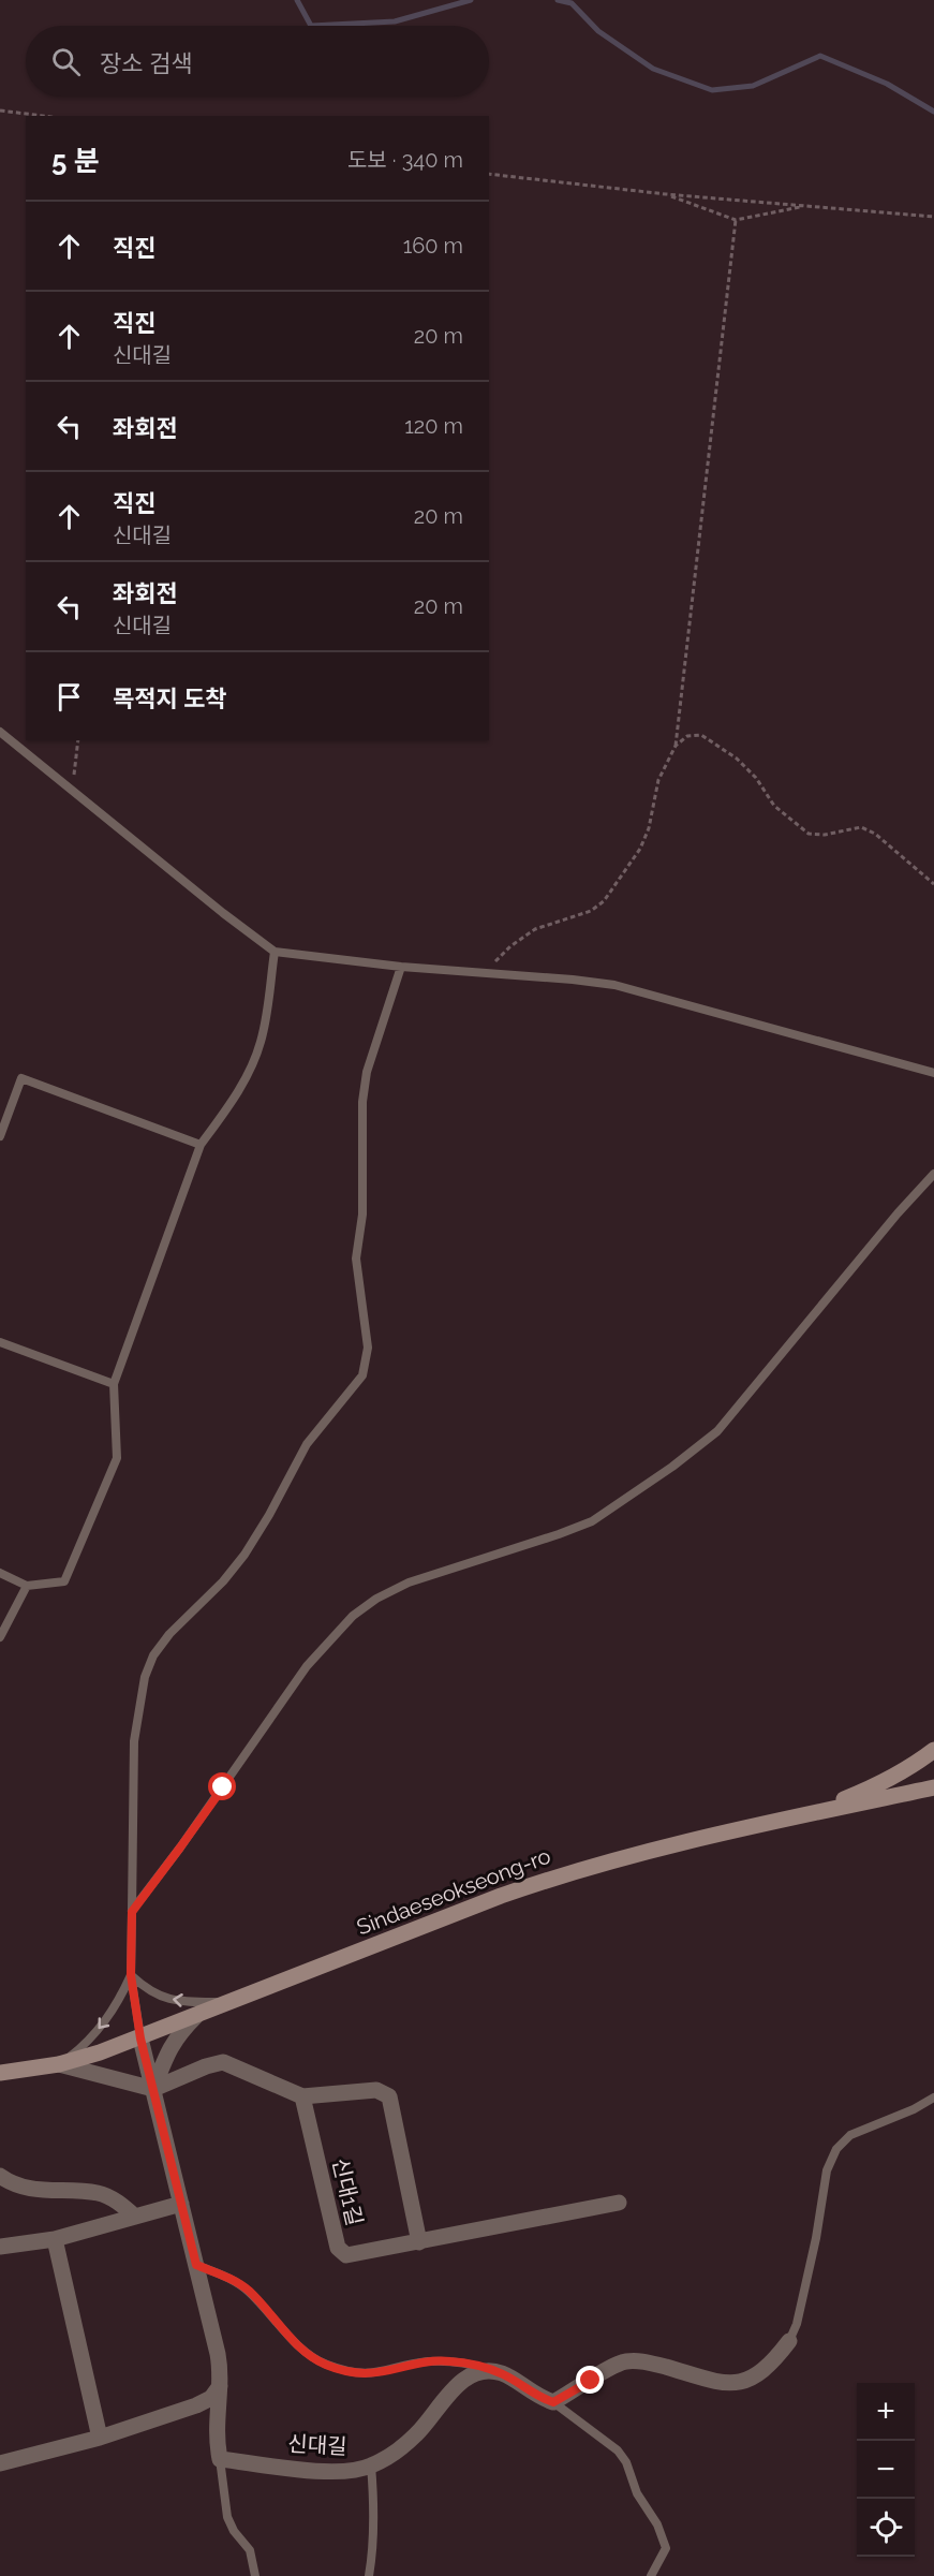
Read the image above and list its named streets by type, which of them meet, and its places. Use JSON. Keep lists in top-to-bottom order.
{
  "streets": {
    "street": ["Sindaeseokseong-ro", "신대1길", "신대길"]
  },
  "page": {
    "search": "장소 검색",
    "heading": ["5 분", "도보 · 340 m"],
    "list": [
      ["직진", "160 m"],
      ["직진", "신대길", "20 m"],
      ["좌회전", "120 m"],
      ["직진", "신대길", "20 m"],
      ["좌회전", "신대길", "20 m"],
      "목적지 도착"
    ],
    "map_buttons": ["+", "−"]
  }
}
